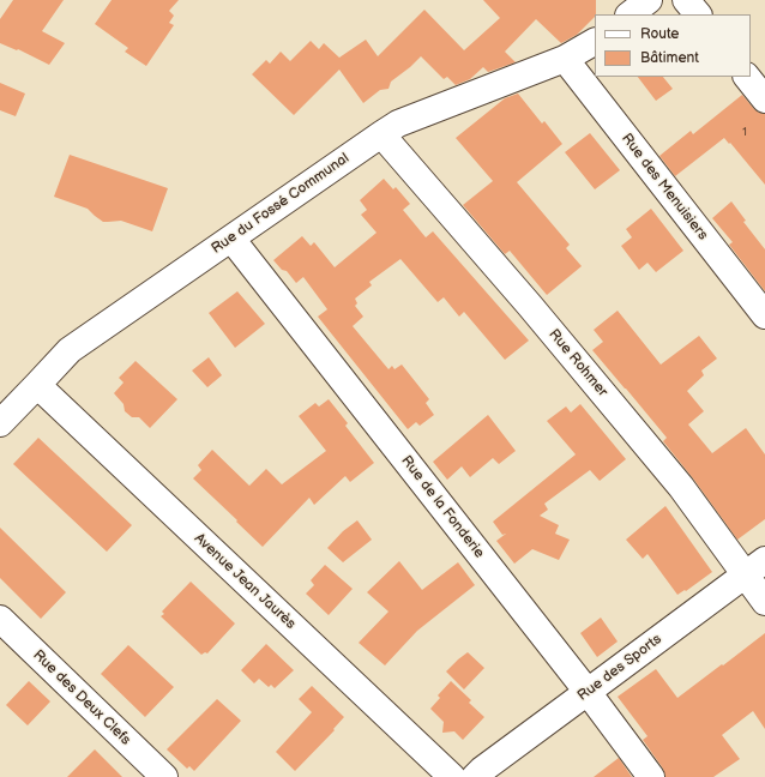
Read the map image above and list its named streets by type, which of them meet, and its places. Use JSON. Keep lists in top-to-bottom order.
{
  "streets": {
    "street": [
      "Rue des Menuisiers",
      "Rue du Fossé Communal",
      "Rue Rohmer",
      "Rue de la Fonderie",
      "Avenue Jean Jaurès",
      "Rue des Sports",
      "Rue des Deux Clefs"
    ]
  },
  "crossings": [
    ["Rue des Menuisiers", "Rue du Fossé Communal"],
    ["Rue du Fossé Communal", "Rue Rohmer"],
    ["Rue du Fossé Communal", "Rue de la Fonderie"],
    ["Rue du Fossé Communal", "Avenue Jean Jaurès"],
    ["Rue Rohmer", "Rue des Sports"],
    ["Rue de la Fonderie", "Rue des Sports"]
  ],
  "house_numbers": ["1"],
  "legend": ["Route", "Bâtiment"]
}
